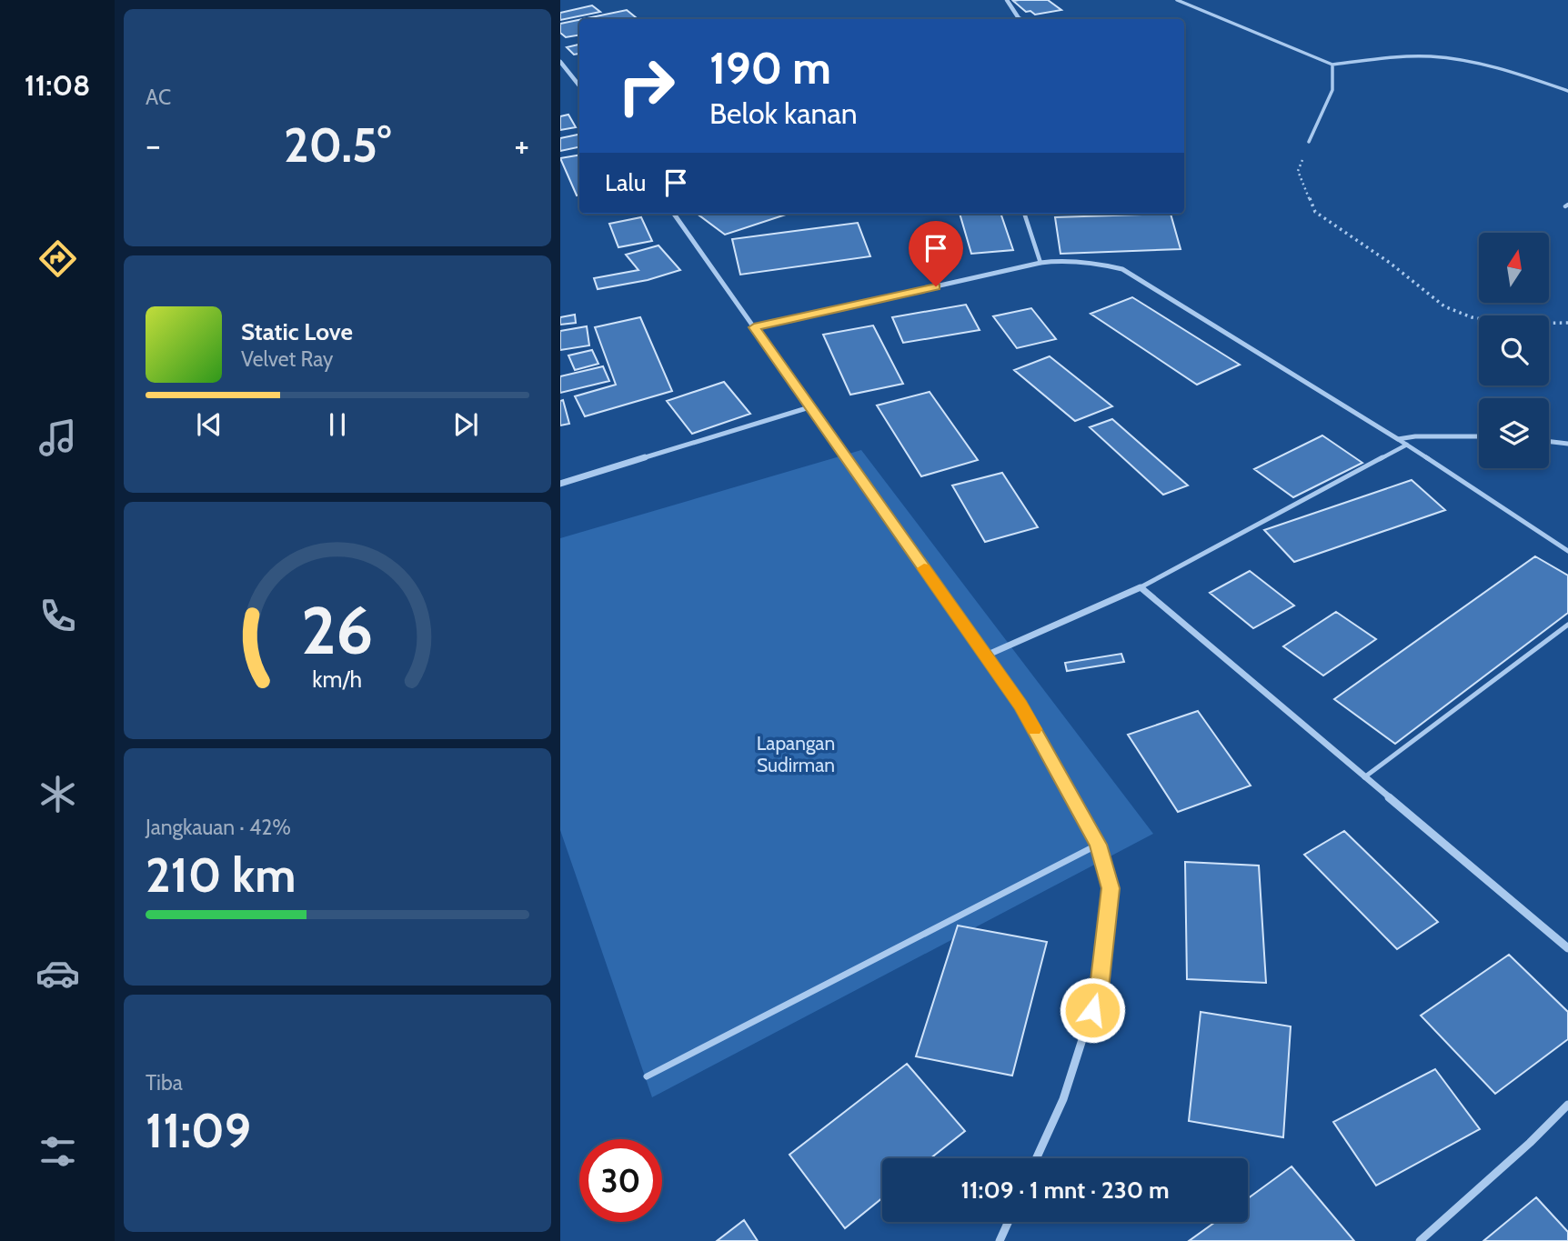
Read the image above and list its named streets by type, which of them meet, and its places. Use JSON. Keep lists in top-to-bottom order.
{
  "parks": ["Lapangan Sudirman"],
  "north": "top",
  "page": {
    "tabs": "11:08",
    "tile": [
      "AC",
      ["Jangkauan · 42%", "210 km"],
      ["Tiba", "11:09"]
    ],
    "turn": ["190 m", "Belok kanan"],
    "heat": ["−", "20.5°", "+"],
    "then": "Lalu",
    "song": ["Static Love", "Velvet Ray"],
    "limit": "30",
    "trip": "11:09 · 1 mnt · 230 m",
    "gauge": ["26", "km/h"]
  }
}
